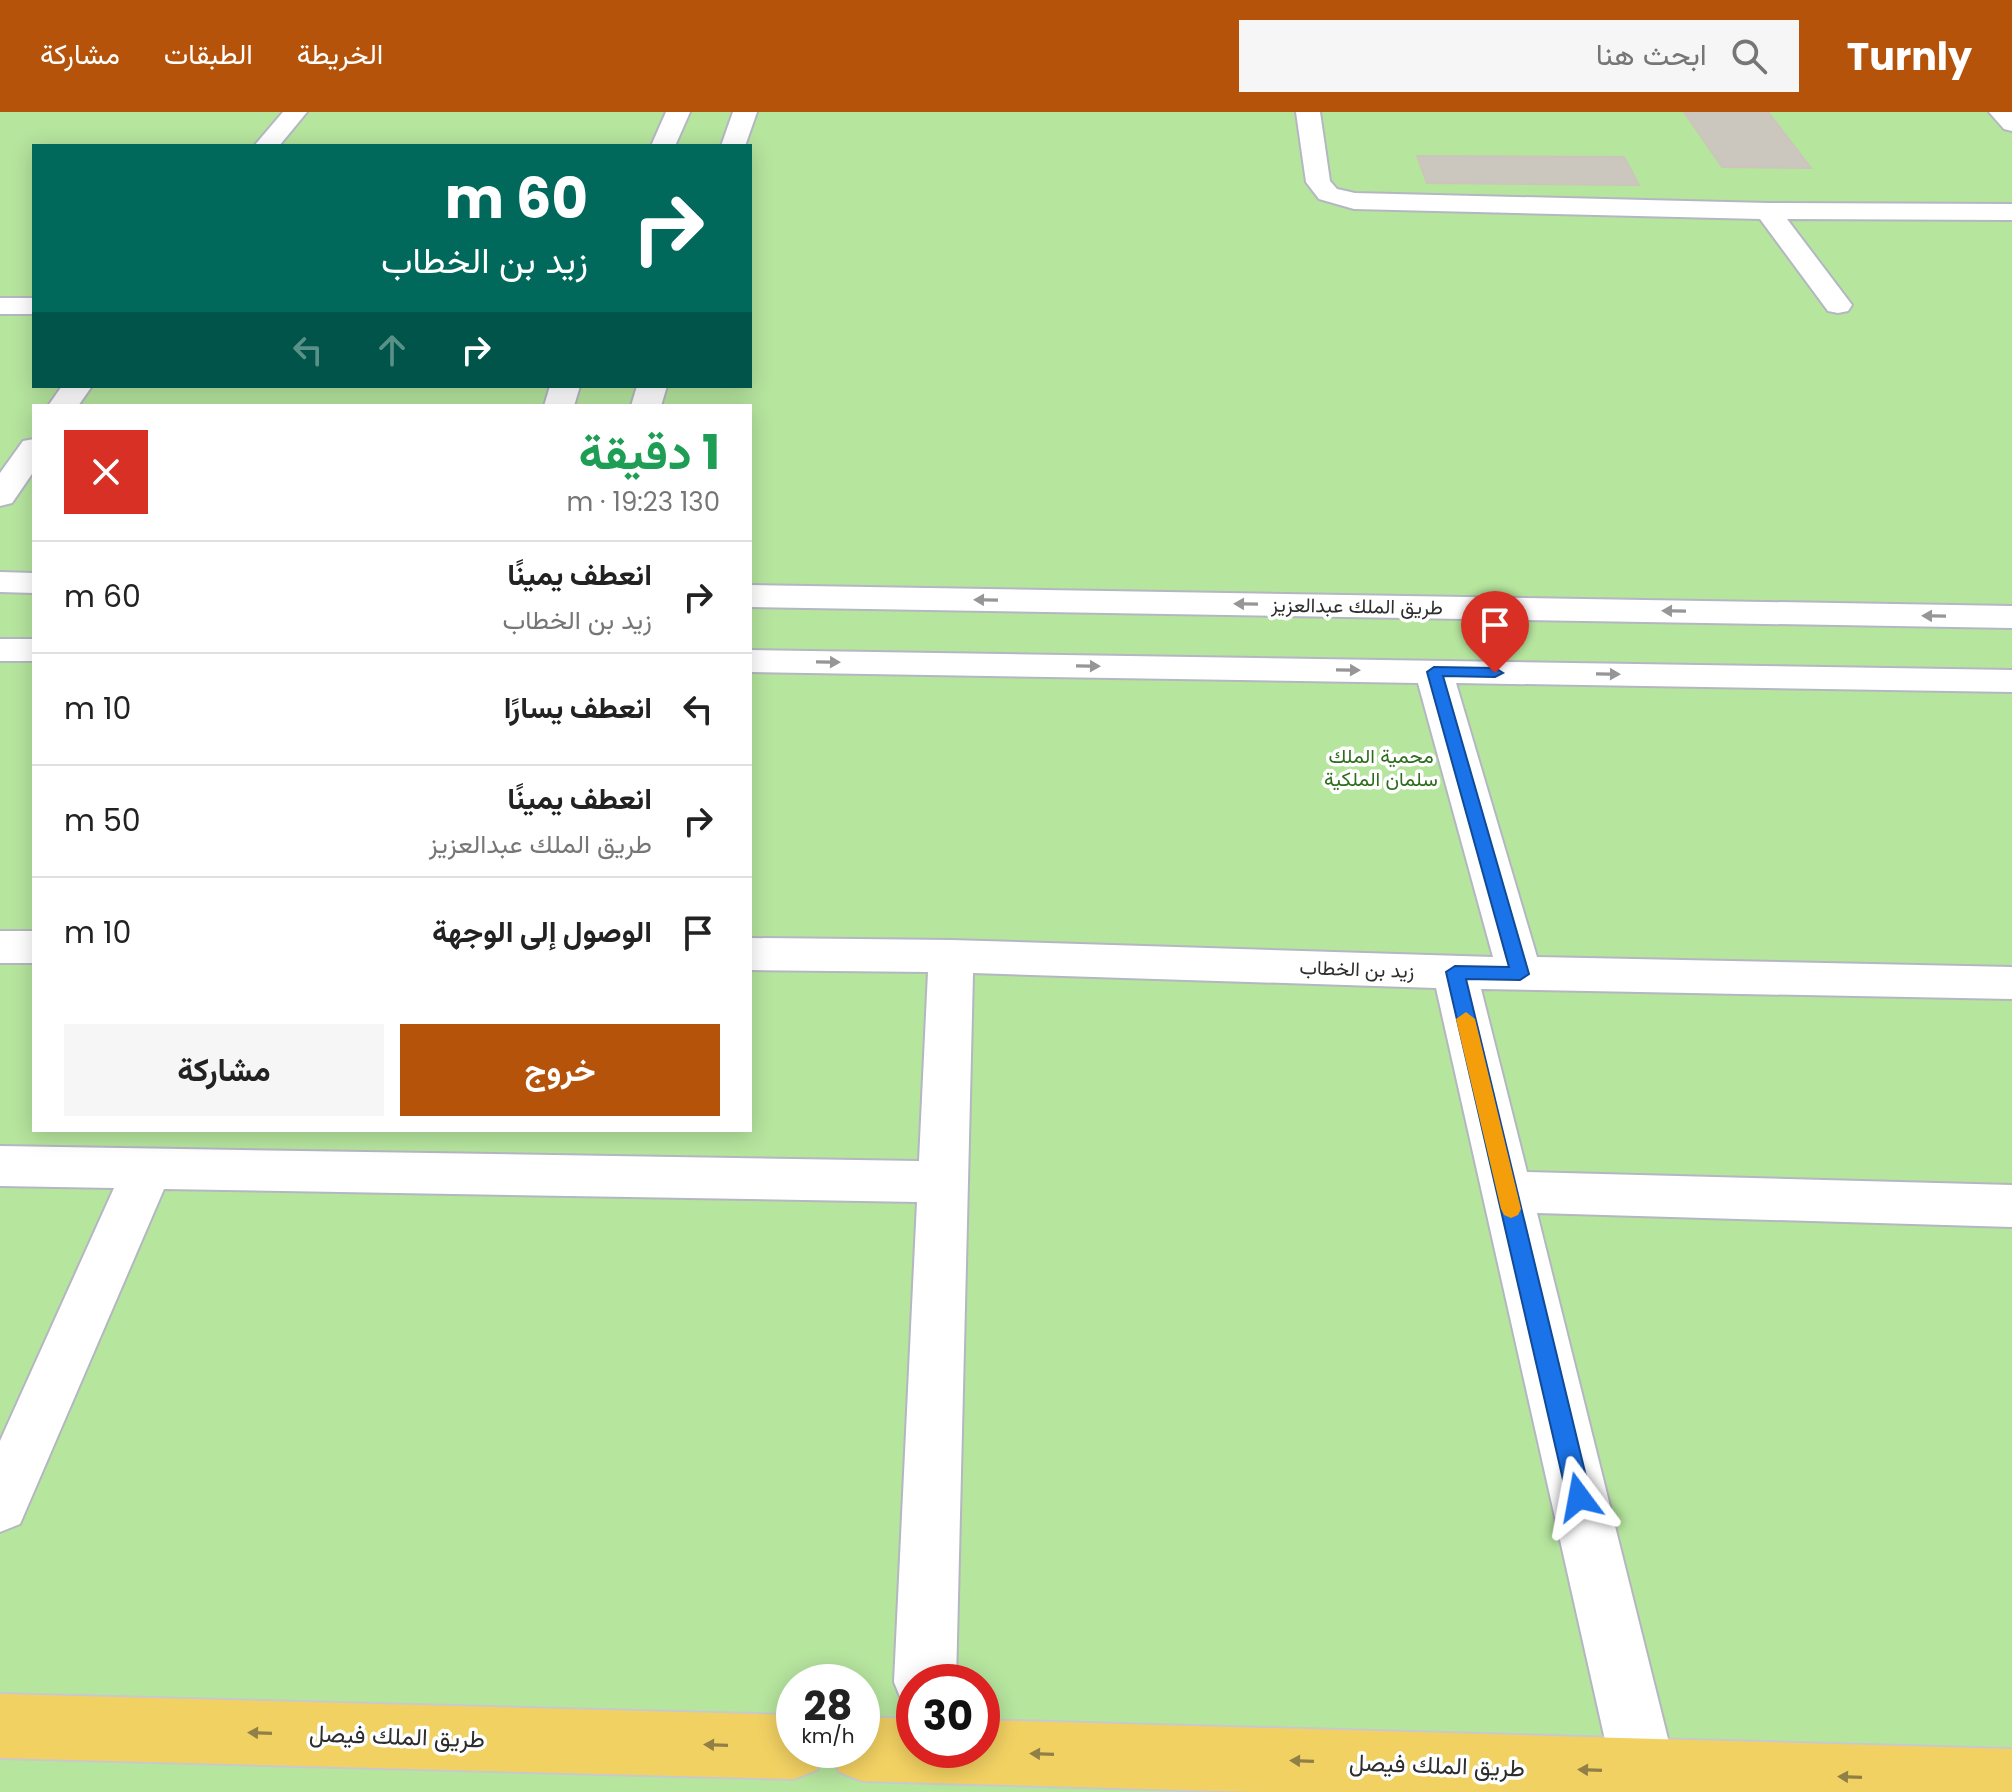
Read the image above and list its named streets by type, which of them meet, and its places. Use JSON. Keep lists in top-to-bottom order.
{
  "streets": {
    "main road": ["طريق الملك فيصل"],
    "street": ["طريق الملك عبدالعزيز", "زيد بن الخطاب"]
  },
  "one_way": ["طريق الملك فيصل"],
  "parks": ["محمية الملك سلمان الملكية"],
  "page": {
    "header": "Turnly",
    "search": "ابحث هنا",
    "nav": ["الخريطة", "الطبقات", "مشاركة"],
    "turn": ["60 m", "زيد بن الخطاب"],
    "heading": ["1 دقيقة", "130 m · 19:23"],
    "list": [
      {
        "name": "انعطف يمينًا",
        "note": "زيد بن الخطاب",
        "value": "60 m"
      },
      {
        "name": "انعطف يسارًا",
        "value": "10 m"
      },
      {
        "name": "انعطف يمينًا",
        "note": "طريق الملك عبدالعزيز",
        "value": "50 m"
      },
      {
        "name": "الوصول إلى الوجهة",
        "value": "10 m"
      }
    ],
    "buttons": ["خروج", "مشاركة"],
    "speed": "28 km/h",
    "limit": "30"
  }
}
